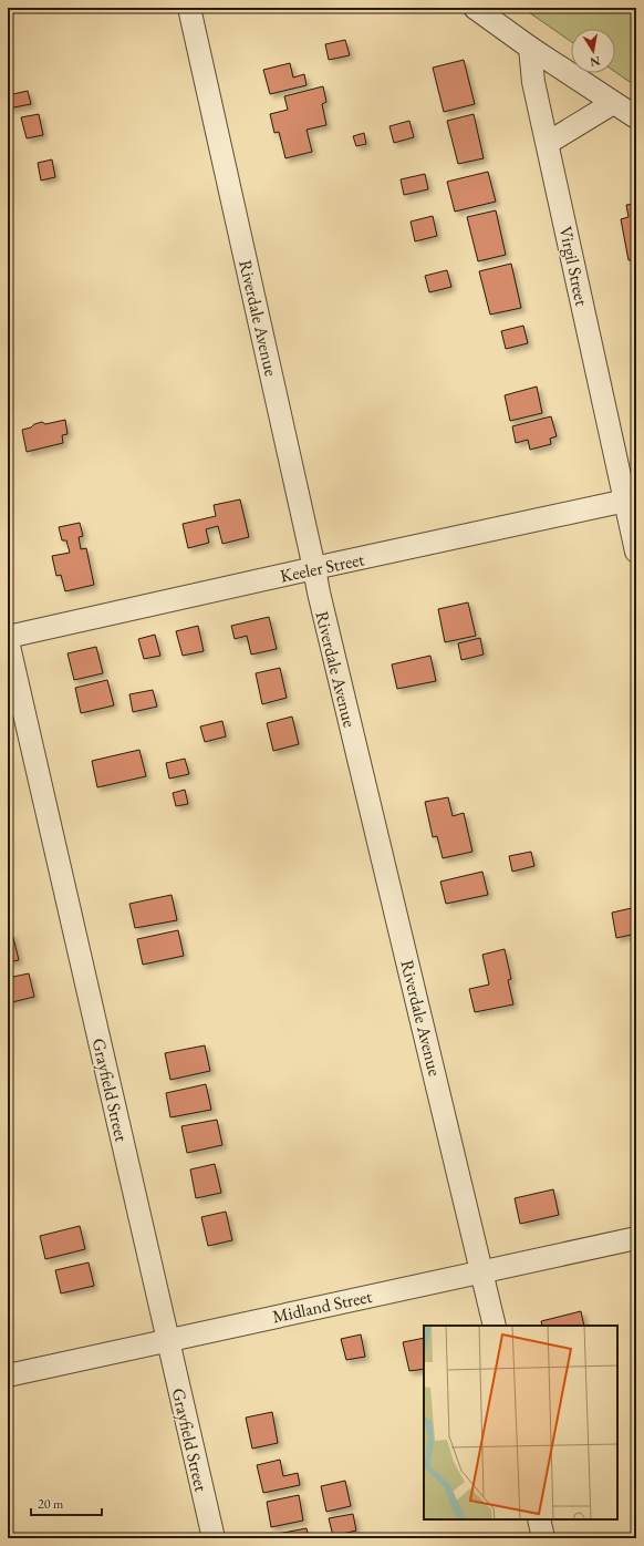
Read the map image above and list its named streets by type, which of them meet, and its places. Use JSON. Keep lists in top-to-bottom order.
{
  "streets": {
    "street": [
      "Virgil Street",
      "Riverdale Avenue",
      "Keeler Street",
      "Grayfield Street",
      "Midland Street"
    ]
  },
  "crossings": [
    ["Virgil Street", "Keeler Street"],
    ["Riverdale Avenue", "Keeler Street"],
    ["Riverdale Avenue", "Midland Street"],
    ["Grayfield Street", "Midland Street"]
  ],
  "scale_bar": "20 m",
  "north": "bottom"
}
